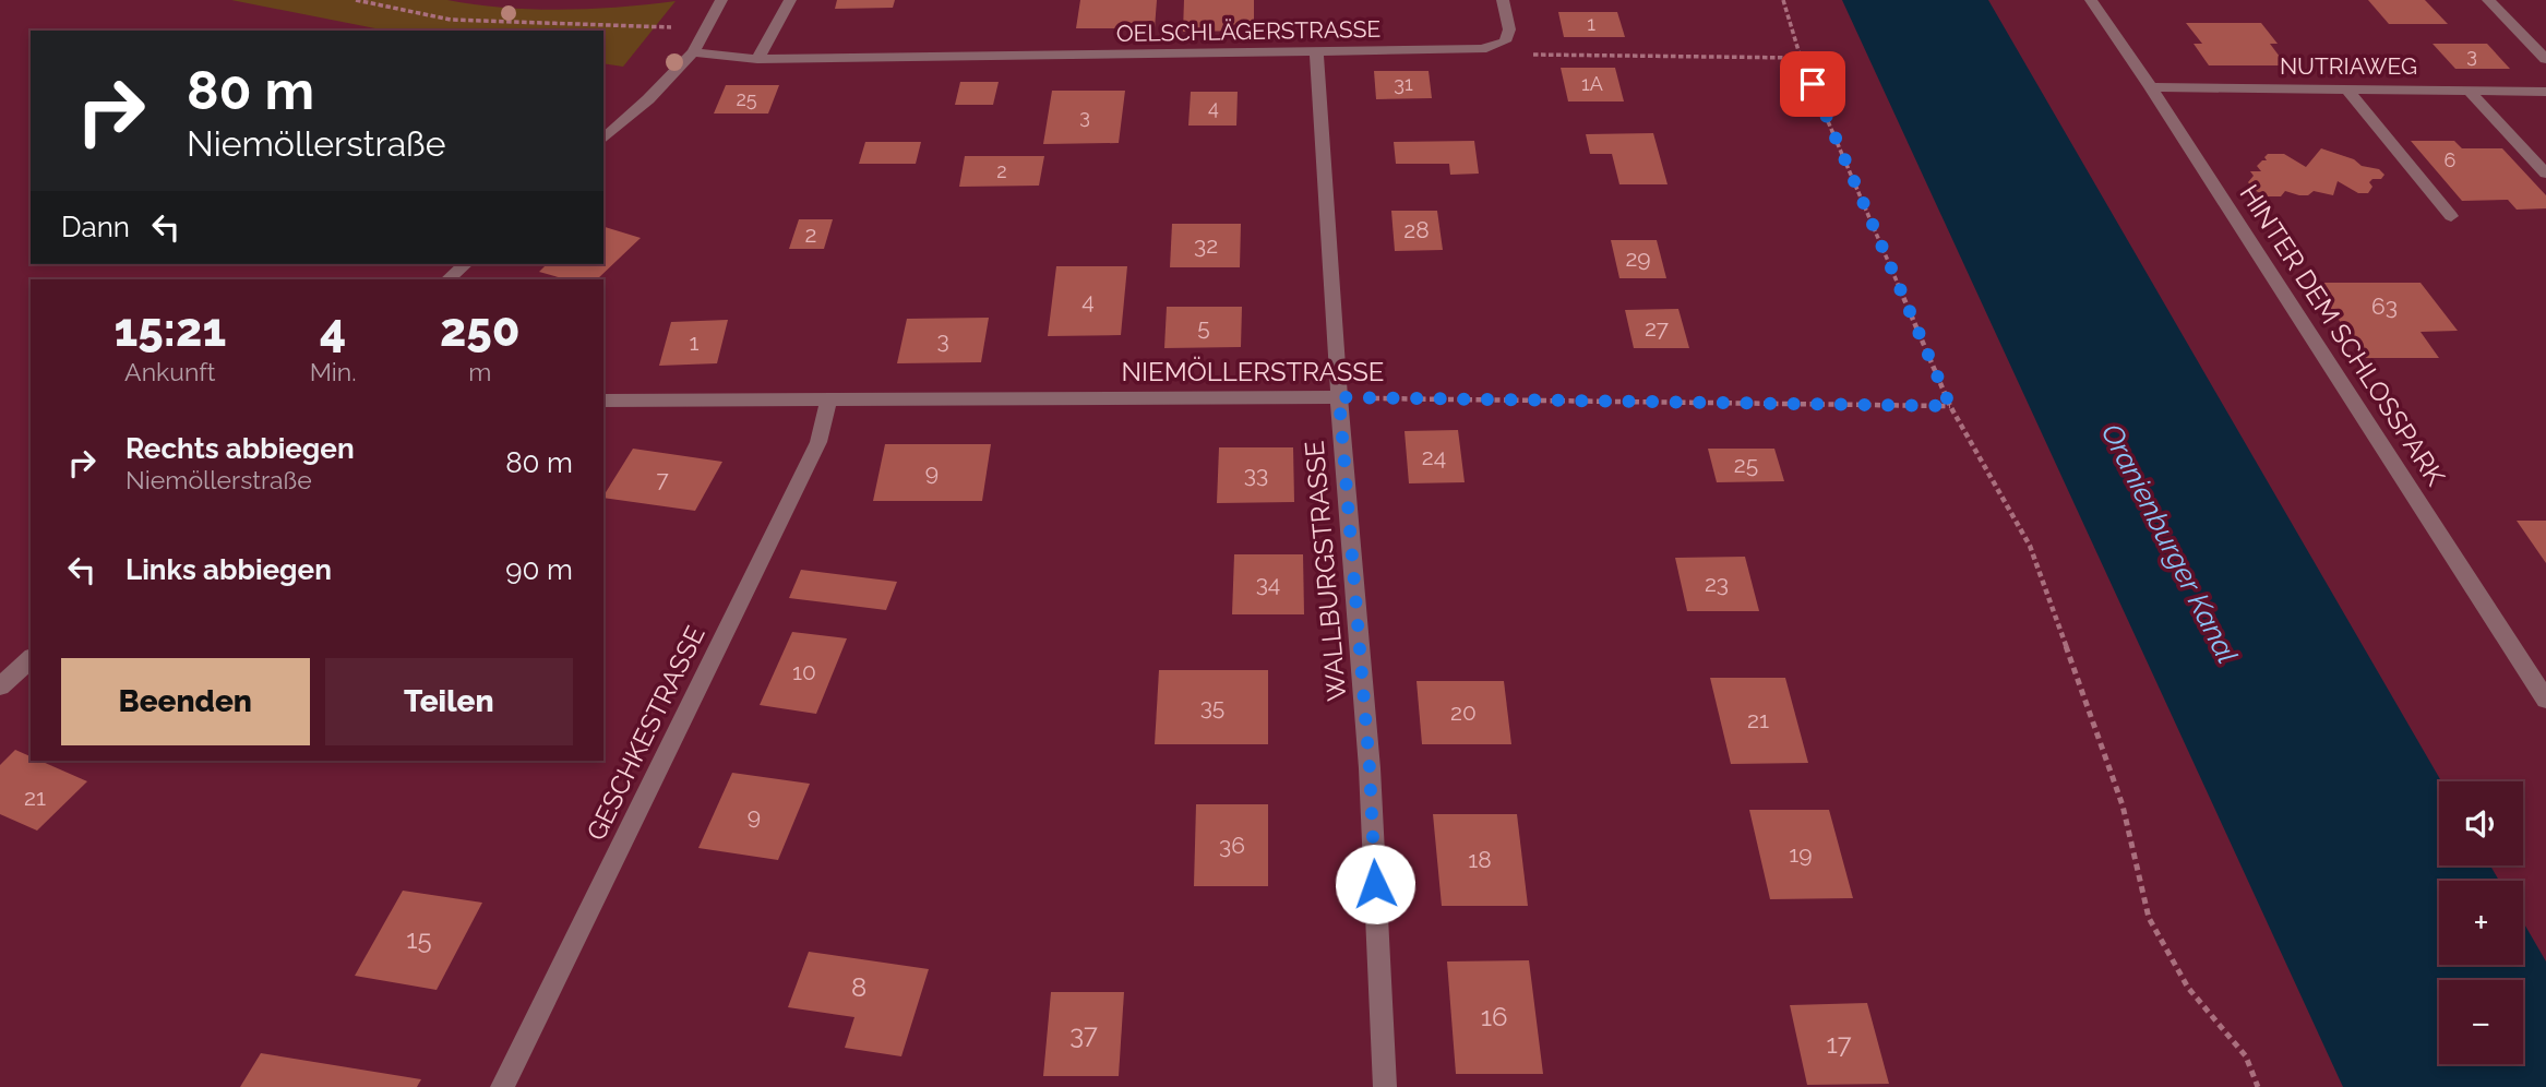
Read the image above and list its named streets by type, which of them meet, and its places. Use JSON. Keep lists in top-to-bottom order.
{
  "streets": {
    "street": [
      "OELSCHLÄGERSTRASSE",
      "NUTRIAWEG",
      "HINTER DEM SCHLOSSPARK",
      "NIEMÖLLERSTRASSE",
      "WALLBURGSTRASSE",
      "GESCHKESTRASSE"
    ]
  },
  "crossings": [
    ["OELSCHLÄGERSTRASSE", "WALLBURGSTRASSE"],
    ["NUTRIAWEG", "HINTER DEM SCHLOSSPARK"],
    ["NIEMÖLLERSTRASSE", "WALLBURGSTRASSE"],
    ["NIEMÖLLERSTRASSE", "GESCHKESTRASSE"]
  ],
  "water": ["Oranienburger Kanal"],
  "house_numbers": [
    "1",
    "3",
    "31",
    "1A",
    "25",
    "4",
    "3",
    "6",
    "2",
    "28",
    "2",
    "32",
    "29",
    "4",
    "63",
    "5",
    "27",
    "3",
    "1",
    "24",
    "25",
    "9",
    "33",
    "7",
    "34",
    "23",
    "10",
    "35",
    "20",
    "21",
    "21",
    "9",
    "36",
    "19",
    "18",
    "15",
    "8",
    "16",
    "37",
    "17"
  ],
  "page": {
    "turn": ["80 m", "Niemöllerstraße"],
    "then": "Dann",
    "eta": [
      "15:21",
      "Ankunft",
      "4",
      "Min.",
      "250",
      "m"
    ],
    "list": [
      {
        "name": "Rechts abbiegen",
        "note": "Niemöllerstraße",
        "value": "80 m"
      },
      {
        "name": "Links abbiegen",
        "value": "90 m"
      }
    ],
    "buttons": ["Beenden", "Teilen"],
    "map_buttons": ["+", "−"]
  }
}
